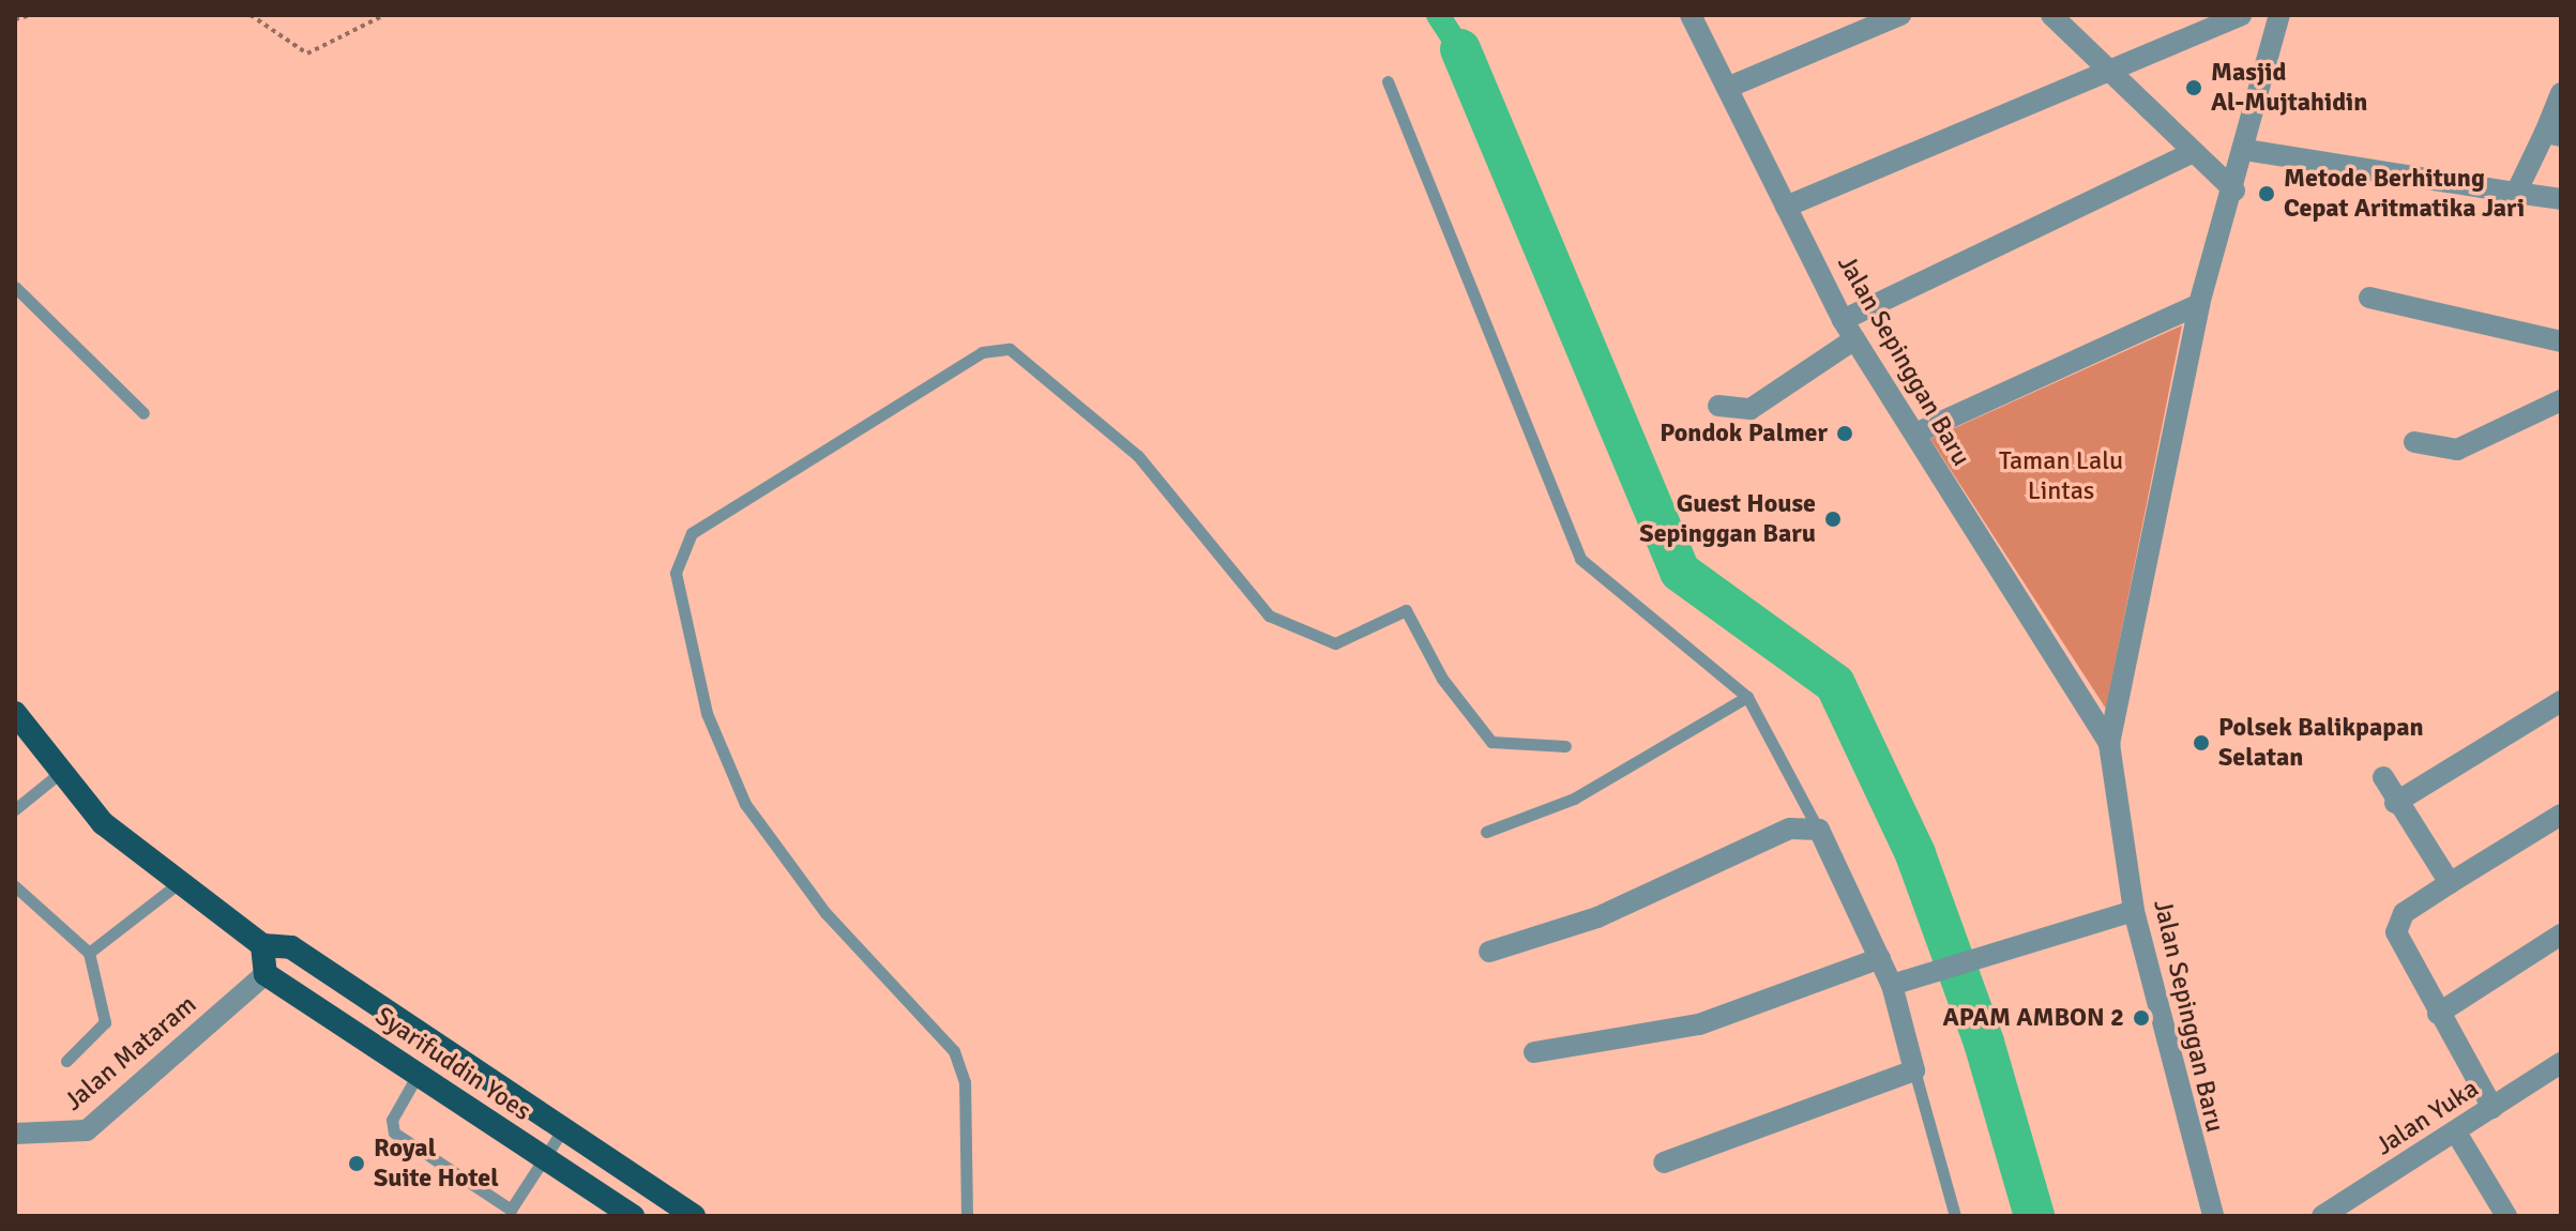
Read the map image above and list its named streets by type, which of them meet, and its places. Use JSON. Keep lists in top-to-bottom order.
{
  "streets": {
    "highway": ["Syarifuddin Yoes"],
    "street": ["Jalan Sepinggan Baru", "Jalan Mataram", "Jalan Yuka"]
  },
  "crossings": [
    ["Jalan Mataram", "Syarifuddin Yoes"]
  ],
  "parks": ["Taman Lalu Lintas"],
  "places": [
    "Masjid Al-Mujtahidin",
    "Metode Berhitung Cepat Aritmatika Jari",
    "Pondok Palmer",
    "Guest House Sepinggan Baru",
    "Polsek Balikpapan Selatan",
    "APAM AMBON 2",
    "Royal Suite Hotel"
  ]
}
